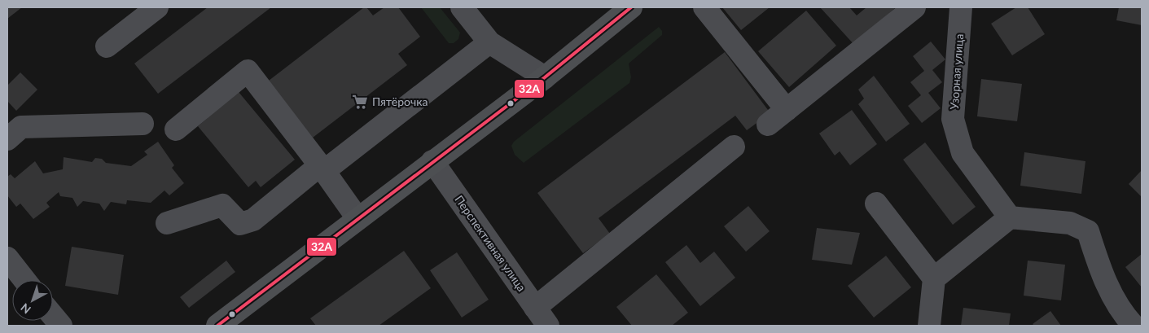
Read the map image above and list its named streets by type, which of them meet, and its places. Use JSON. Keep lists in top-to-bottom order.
{
  "streets": {
    "street": ["Узорная улица", "Перспективная улица"]
  },
  "places": {
    "supermarket": ["Пятёрочка"]
  },
  "lines": ["transit line 32A"],
  "north": "bottom left"
}
